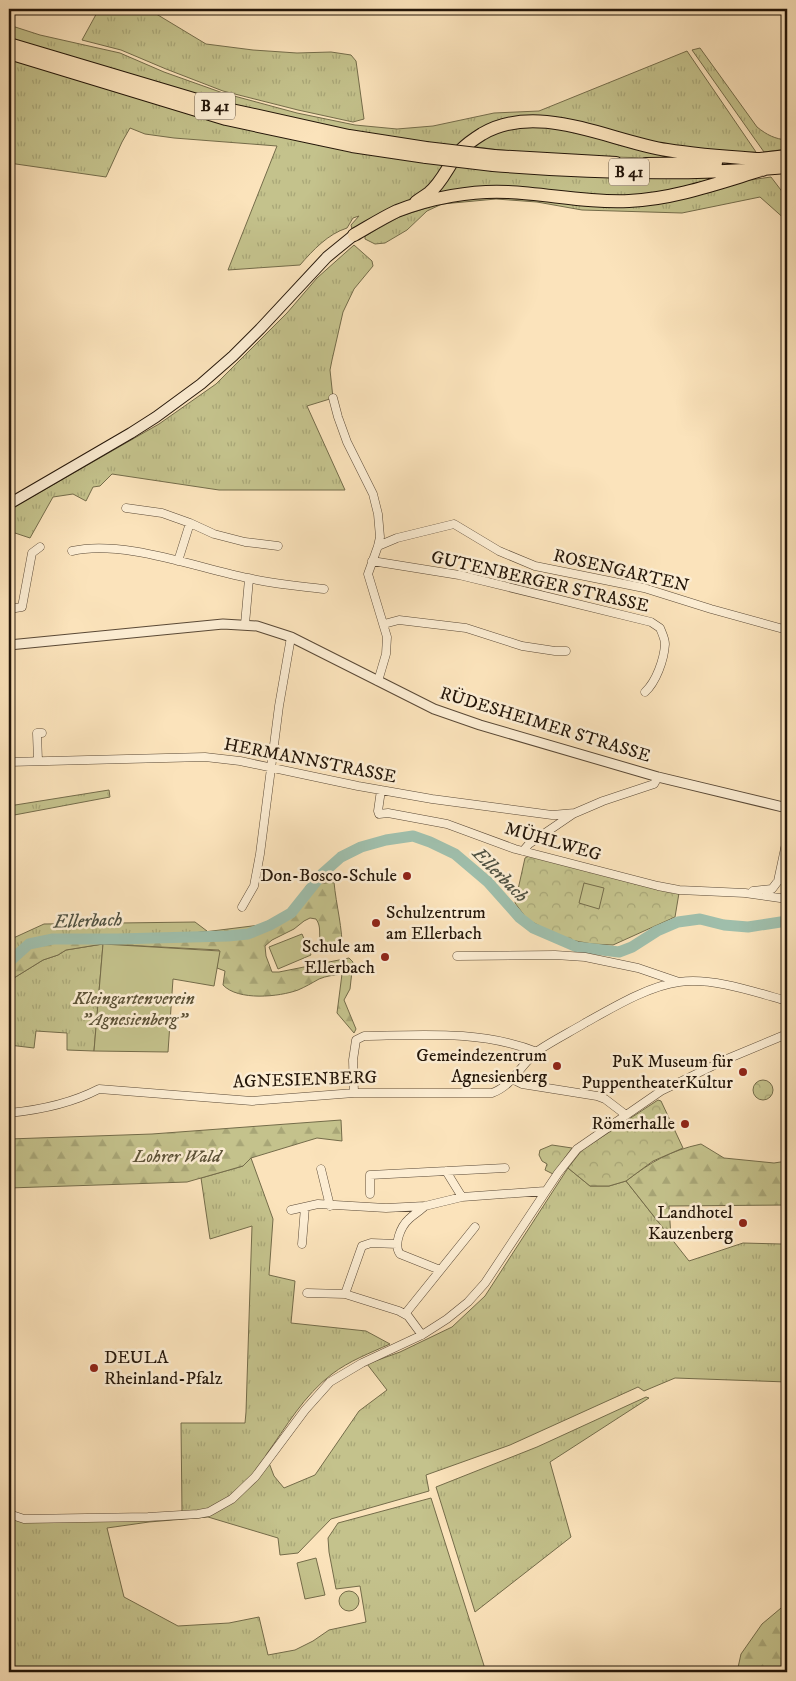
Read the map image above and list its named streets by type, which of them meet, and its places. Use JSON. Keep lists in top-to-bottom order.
{
  "streets": {
    "highway": ["B 41"],
    "street": [
      "ROSENGARTEN",
      "GUTENBERGER STRASSE",
      "RÜDESHEIMER STRASSE",
      "HERMANNSTRASSE",
      "MÜHLWEG",
      "AGNESIENBERG"
    ]
  },
  "crossings": [
    ["RÜDESHEIMER STRASSE", "HERMANNSTRASSE"],
    ["HERMANNSTRASSE", "MÜHLWEG"]
  ],
  "water": ["Ellerbach"],
  "parks": ["Kleingartenverein \"Agnesienberg\"", "Lohrer Wald"],
  "places": [
    "Don-Bosco-Schule",
    "Schulzentrum am Ellerbach",
    "Schule am Ellerbach",
    "Gemeindezentrum Agnesienberg",
    "PuK Museum für PuppentheaterKultur",
    "Römerhalle",
    "Landhotel Kauzenberg",
    "DEULA Rheinland-Pfalz"
  ]
}
